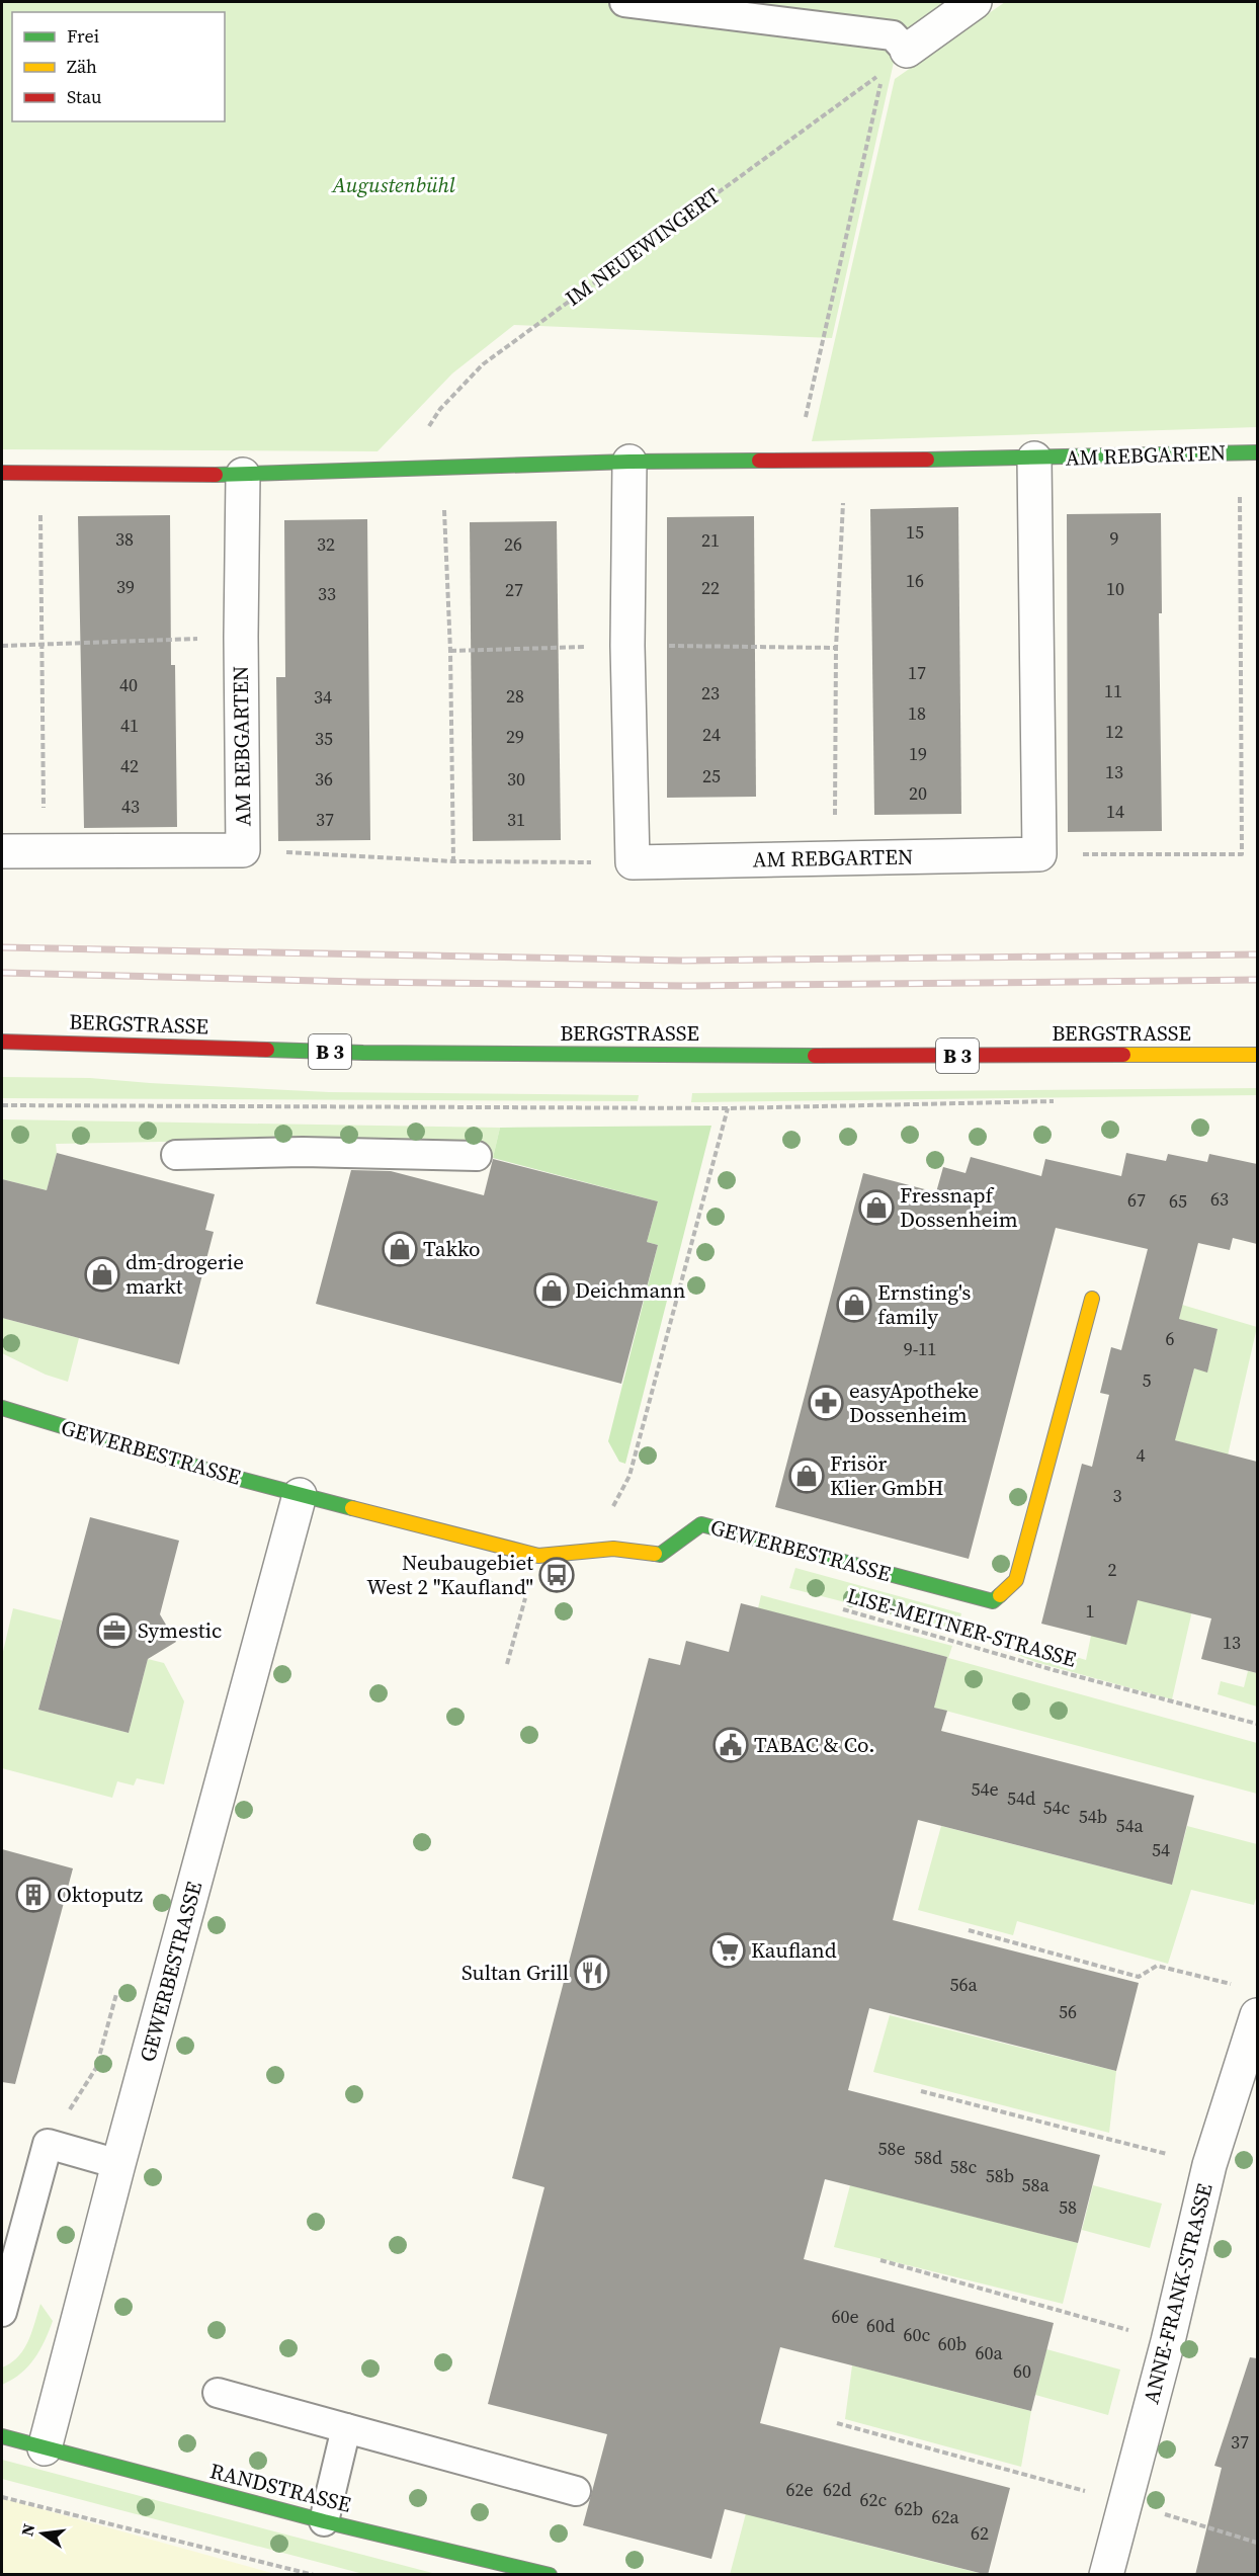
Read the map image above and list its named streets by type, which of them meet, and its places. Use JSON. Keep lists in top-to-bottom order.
{
  "streets": {
    "street": [
      "AM REBGARTEN",
      "BERGSTRASSE",
      "B 3",
      "GEWERBESTRASSE",
      "ANNE-FRANK-STRASSE",
      "RANDSTRASSE"
    ],
    "path": ["IM NEUEWINGERT", "LISE-MEITNER-STRASSE"]
  },
  "crossings": [
    ["IM NEUEWINGERT", "AM REBGARTEN"],
    ["GEWERBESTRASSE", "RANDSTRASSE"]
  ],
  "parks": ["Augustenbühl"],
  "places": {
    "shop": [
      "Fressnapf Dossenheim",
      "Takko",
      "dm-drogerie markt",
      "Deichmann",
      "Ernsting's family",
      "Frisör Klier GmbH"
    ],
    "pharmacy": ["easyApotheke Dossenheim"],
    "bus stop": ["Neubaugebiet West 2 \"Kaufland\""],
    "office": ["Symestic"],
    "public building": ["TABAC & Co."],
    "building": ["Oktoputz"],
    "supermarket": ["Kaufland"],
    "restaurant": ["Sultan Grill"]
  },
  "house_numbers": [
    "15",
    "9",
    "38",
    "21",
    "32",
    "26",
    "16",
    "39",
    "22",
    "10",
    "27",
    "33",
    "17",
    "40",
    "11",
    "23",
    "28",
    "34",
    "18",
    "41",
    "12",
    "24",
    "29",
    "35",
    "19",
    "42",
    "13",
    "25",
    "36",
    "30",
    "20",
    "43",
    "14",
    "37",
    "31",
    "63",
    "67",
    "65",
    "6",
    "9-11",
    "5",
    "4",
    "3",
    "2",
    "1",
    "13",
    "54e",
    "54d",
    "54c",
    "54b",
    "54a",
    "54",
    "56a",
    "56",
    "58e",
    "58d",
    "58c",
    "58b",
    "58a",
    "58",
    "60e",
    "60d",
    "60c",
    "60b",
    "60a",
    "60",
    "37",
    "62e",
    "62d",
    "62c",
    "62b",
    "62a",
    "62"
  ],
  "legend": ["Frei", "Zäh", "Stau"],
  "north": "left"
}
